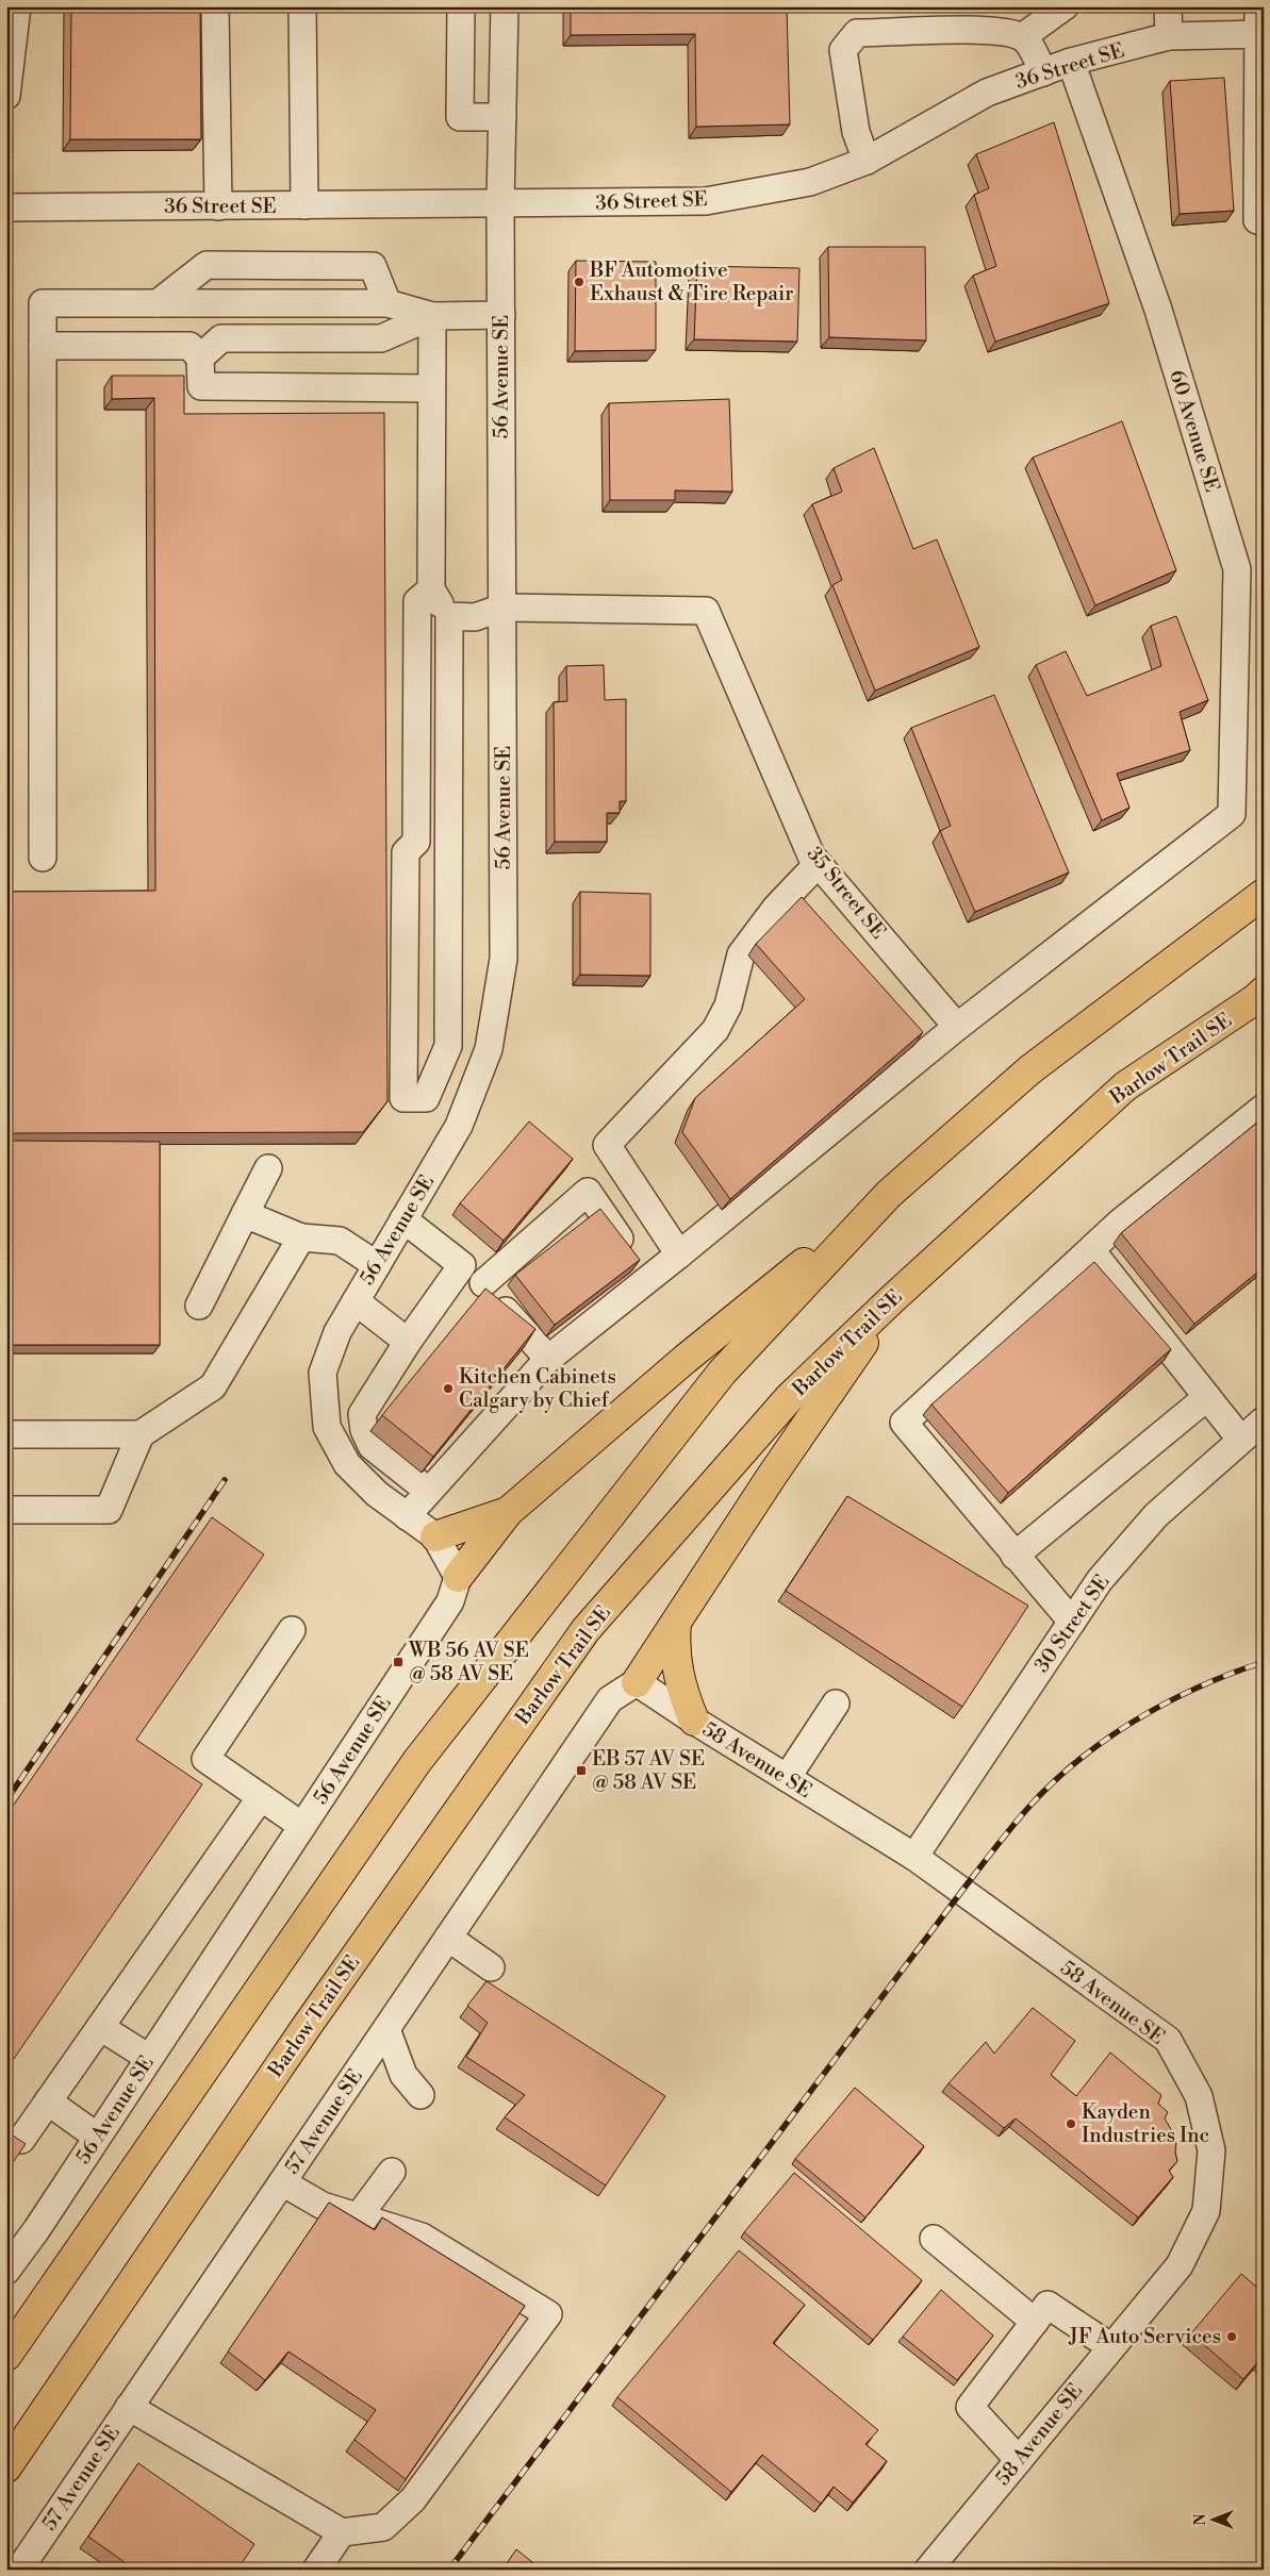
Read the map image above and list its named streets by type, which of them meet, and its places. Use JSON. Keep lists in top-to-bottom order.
{
  "streets": {
    "main road": ["Barlow Trail SE"],
    "street": [
      "36 Street SE",
      "56 Avenue SE",
      "60 Avenue SE",
      "35 Street SE",
      "30 Street SE",
      "58 Avenue SE",
      "57 Avenue SE"
    ]
  },
  "crossings": [
    ["36 Street SE", "56 Avenue SE"],
    ["36 Street SE", "60 Avenue SE"],
    ["56 Avenue SE", "35 Street SE"],
    ["60 Avenue SE", "35 Street SE"],
    ["30 Street SE", "58 Avenue SE"],
    ["58 Avenue SE", "57 Avenue SE"]
  ],
  "places": {
    "other": [
      "BF Automotive Exhaust & Tire Repair",
      "Kitchen Cabinets Calgary by Chief",
      "Kayden Industries Inc",
      "JF Auto Services"
    ],
    "transit": ["WB 56 AV SE @ 58 AV SE", "EB 57 AV SE @ 58 AV SE"]
  },
  "north": "left"
}
